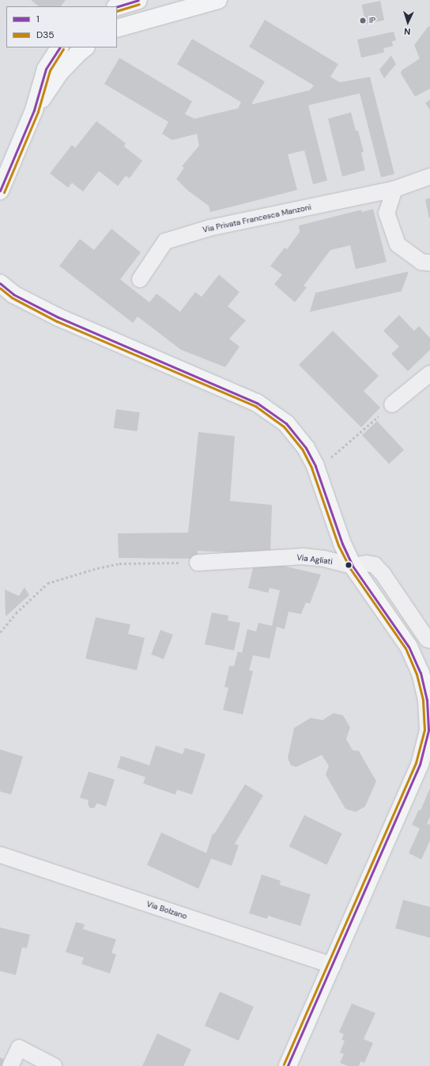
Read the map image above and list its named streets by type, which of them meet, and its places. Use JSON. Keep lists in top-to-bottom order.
{
  "streets": {
    "street": ["Via Privata Francesca Manzoni", "Via Agliati", "Via Bolzano"]
  },
  "places": ["IP"],
  "lines": ["transit line 1", "transit line D35"],
  "legend": ["1", "D35"],
  "north": "bottom"
}
